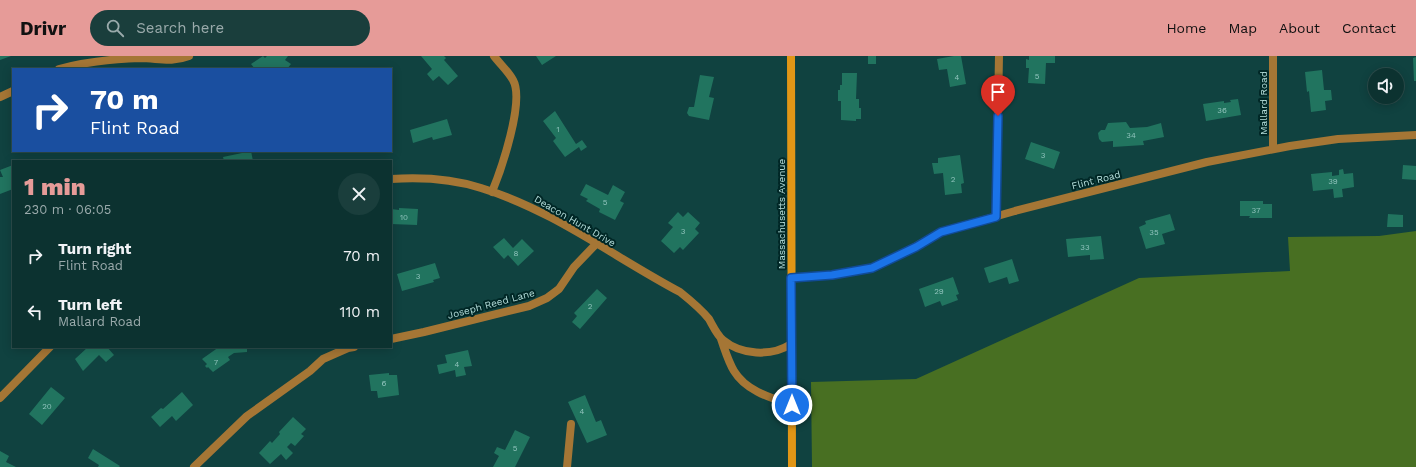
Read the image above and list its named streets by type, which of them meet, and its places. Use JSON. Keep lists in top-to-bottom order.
{
  "streets": {
    "main road": ["Massachusetts Avenue"],
    "street": [
      "Mallard Road",
      "Flint Road",
      "Deacon Hunt Drive",
      "Joseph Reed Lane"
    ]
  },
  "crossings": [
    ["Mallard Road", "Flint Road"],
    ["Flint Road", "Massachusetts Avenue"],
    ["Massachusetts Avenue", "Deacon Hunt Drive"],
    ["Deacon Hunt Drive", "Joseph Reed Lane"]
  ],
  "house_numbers": [
    "5",
    "4",
    "36",
    "1",
    "34",
    "3",
    "2",
    "39",
    "5",
    "37",
    "10",
    "3",
    "35",
    "33",
    "8",
    "3",
    "29",
    "2",
    "7",
    "4",
    "6",
    "20",
    "4",
    "5"
  ],
  "page": {
    "header": "Drivr",
    "search": "Search here",
    "nav": [
      "Home",
      "Map",
      "About",
      "Contact"
    ],
    "turn": ["70 m", "Flint Road"],
    "heading": ["1 min", "230 m · 06:05"],
    "list": [
      {
        "name": "Turn right",
        "note": "Flint Road",
        "value": "70 m"
      },
      {
        "name": "Turn left",
        "note": "Mallard Road",
        "value": "110 m"
      }
    ]
  }
}
